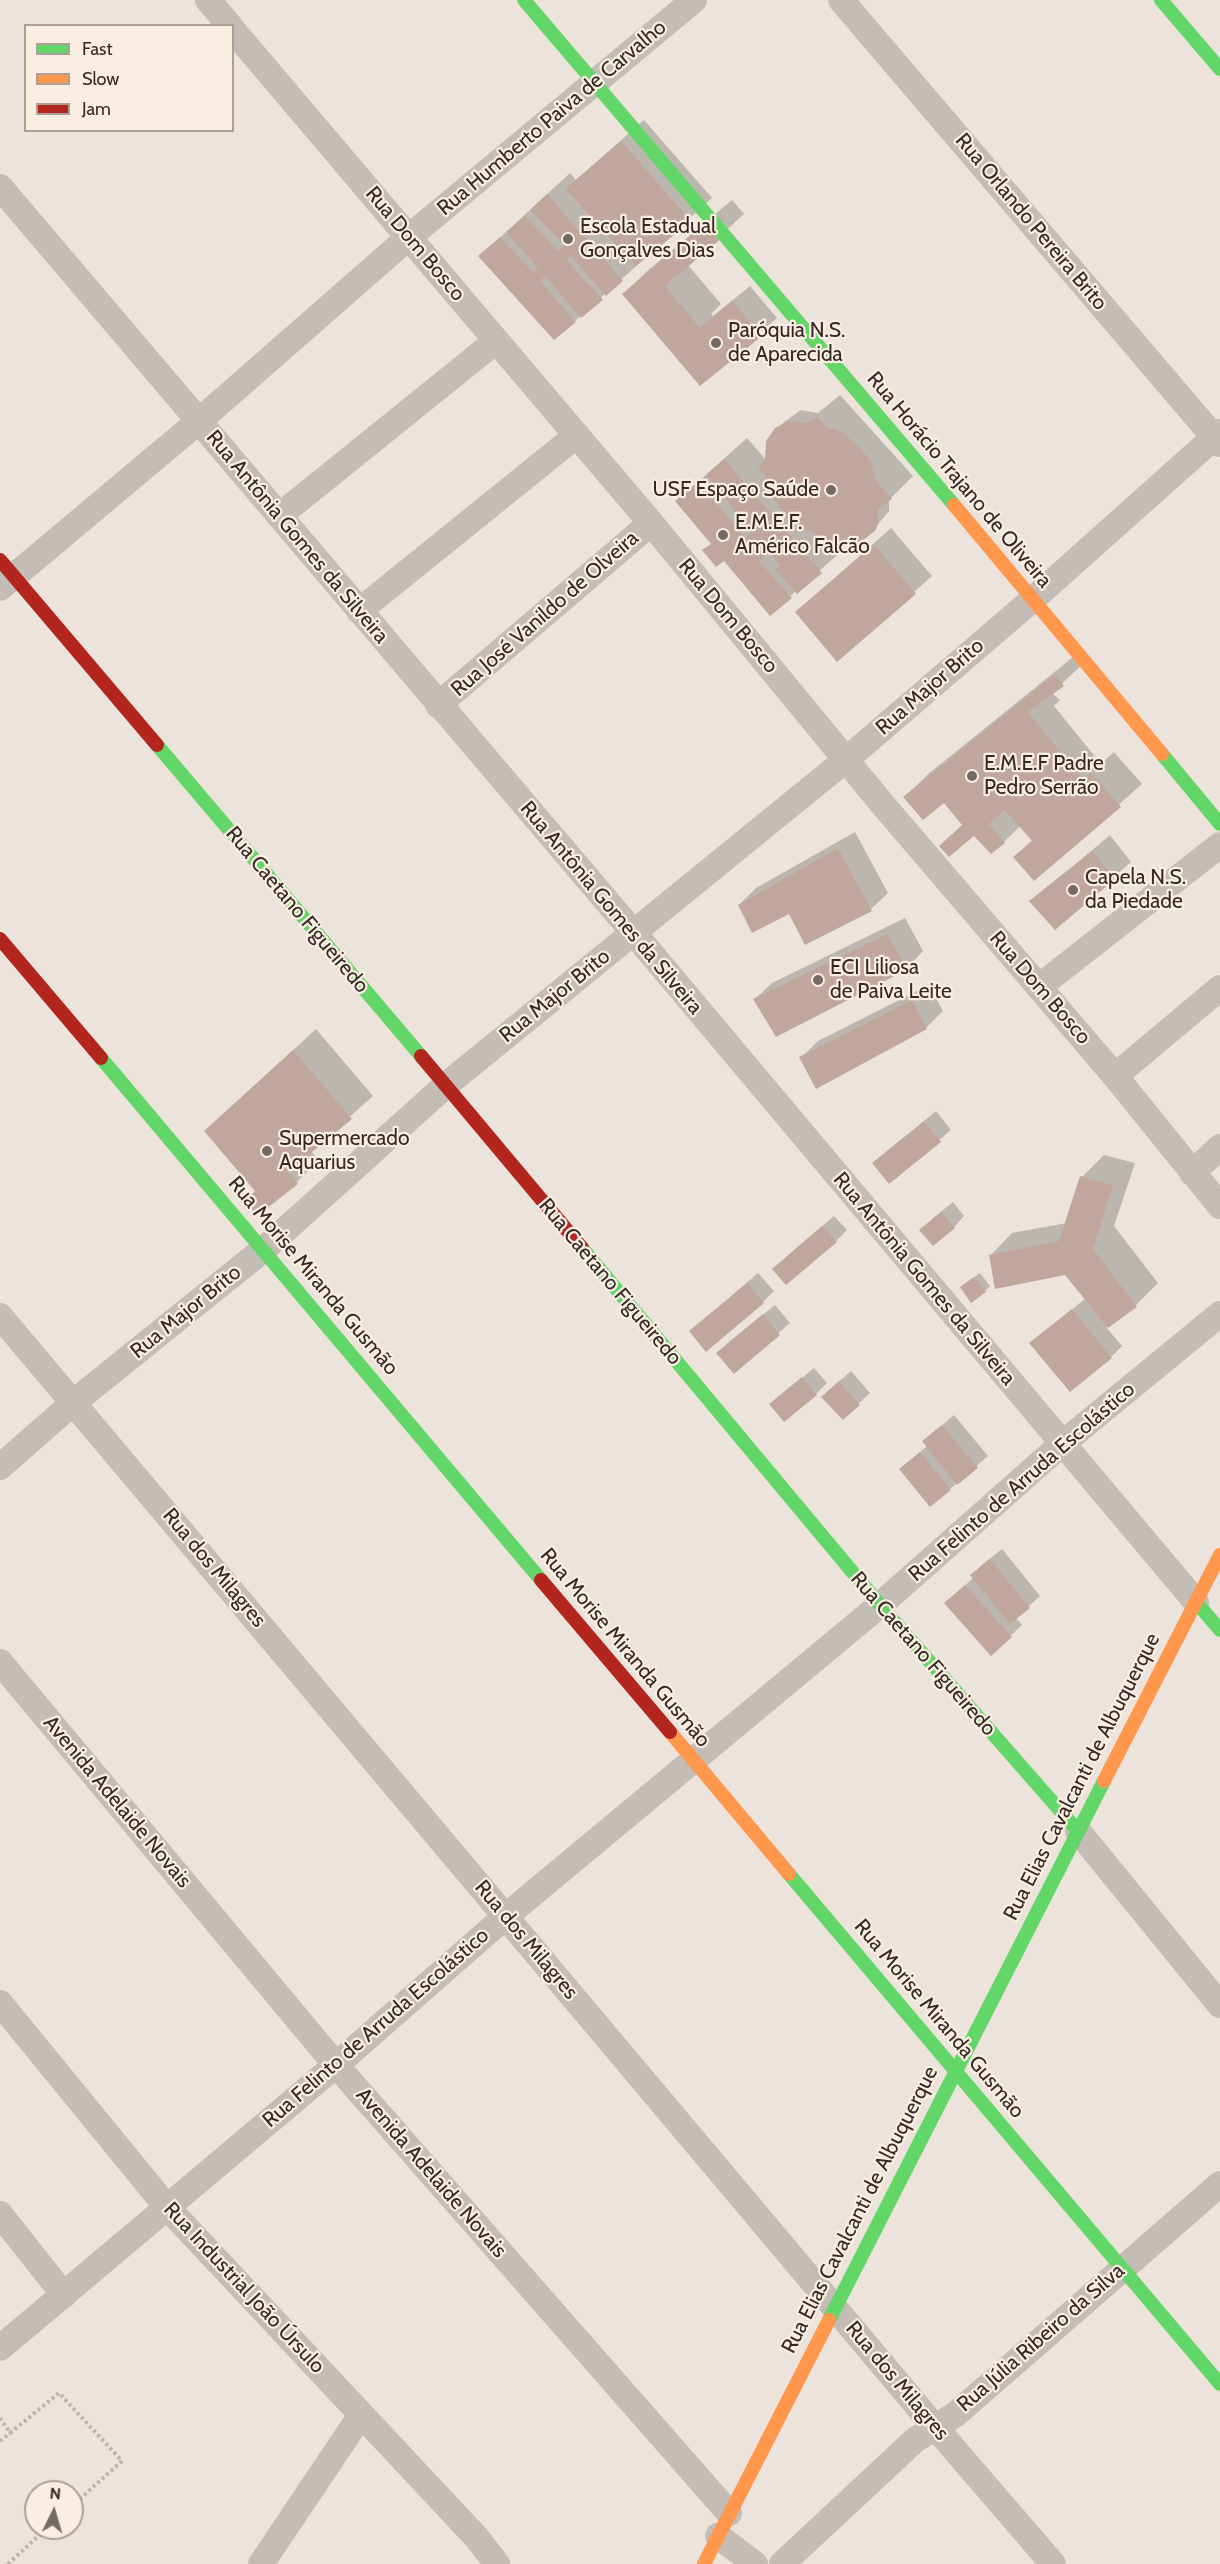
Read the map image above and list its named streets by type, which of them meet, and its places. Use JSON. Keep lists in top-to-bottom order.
{
  "streets": {
    "street": [
      "Rua Humberto Paiva de Carvalho",
      "Rua Orlando Pereira Brito",
      "Rua Dom Bosco",
      "Rua Horácio Trajano de Oliveira",
      "Rua Antônia Gomes da Silveira",
      "Rua José Vanildo de Olveira",
      "Rua Major Brito",
      "Rua Caetano Figueiredo",
      "Rua Morise Miranda Gusmão",
      "Rua Felinto de Arruda Escolástico",
      "Rua dos Milagres",
      "Rua Elias Cavalcanti de Albuquerque",
      "Avenida Adelaide Novais",
      "Rua Industrial João Úrsulo",
      "Rua Júlia Ribeiro da Silva"
    ]
  },
  "crossings": [
    ["Rua Humberto Paiva de Carvalho", "Rua Dom Bosco"],
    ["Rua Humberto Paiva de Carvalho", "Rua Horácio Trajano de Oliveira"],
    ["Rua Humberto Paiva de Carvalho", "Rua Antônia Gomes da Silveira"],
    ["Rua Humberto Paiva de Carvalho", "Rua Caetano Figueiredo"],
    ["Rua Orlando Pereira Brito", "Rua Major Brito"],
    ["Rua Dom Bosco", "Rua José Vanildo de Olveira"],
    ["Rua Dom Bosco", "Rua Major Brito"],
    ["Rua Horácio Trajano de Oliveira", "Rua Major Brito"],
    ["Rua Antônia Gomes da Silveira", "Rua José Vanildo de Olveira"],
    ["Rua Antônia Gomes da Silveira", "Rua Major Brito"],
    ["Rua Antônia Gomes da Silveira", "Rua Felinto de Arruda Escolástico"],
    ["Rua Antônia Gomes da Silveira", "Rua Elias Cavalcanti de Albuquerque"],
    ["Rua Major Brito", "Rua Caetano Figueiredo"],
    ["Rua Major Brito", "Rua Morise Miranda Gusmão"],
    ["Rua Major Brito", "Rua dos Milagres"],
    ["Rua Caetano Figueiredo", "Rua Felinto de Arruda Escolástico"],
    ["Rua Caetano Figueiredo", "Rua Elias Cavalcanti de Albuquerque"],
    ["Rua Morise Miranda Gusmão", "Rua Felinto de Arruda Escolástico"],
    ["Rua Morise Miranda Gusmão", "Rua Elias Cavalcanti de Albuquerque"],
    ["Rua Morise Miranda Gusmão", "Rua Júlia Ribeiro da Silva"],
    ["Rua Felinto de Arruda Escolástico", "Rua dos Milagres"],
    ["Rua Felinto de Arruda Escolástico", "Avenida Adelaide Novais"],
    ["Rua Felinto de Arruda Escolástico", "Rua Industrial João Úrsulo"],
    ["Rua dos Milagres", "Rua Elias Cavalcanti de Albuquerque"],
    ["Rua dos Milagres", "Rua Júlia Ribeiro da Silva"],
    ["Rua Elias Cavalcanti de Albuquerque", "Avenida Adelaide Novais"]
  ],
  "places": [
    "Escola Estadual Gonçalves Dias",
    "Paróquia N.S. de Aparecida",
    "USF Espaço Saúde",
    "E.M.E.F. Américo Falcão",
    "E.M.E.F Padre Pedro Serrão",
    "Capela N.S. da Piedade",
    "ECI Liliosa de Paiva Leite",
    "Supermercado Aquarius"
  ],
  "legend": ["Fast", "Slow", "Jam"],
  "north": "top"
}
